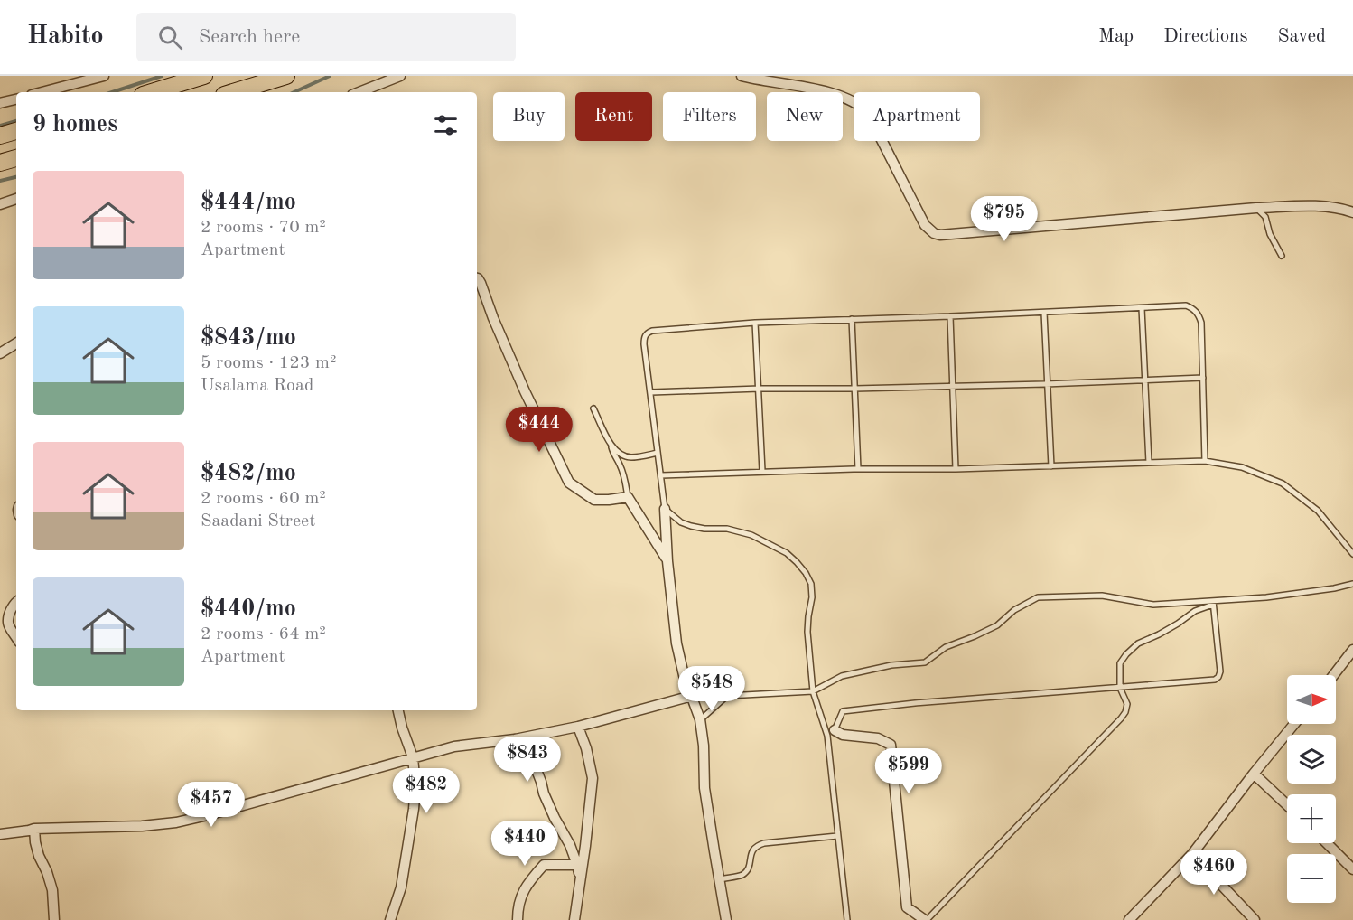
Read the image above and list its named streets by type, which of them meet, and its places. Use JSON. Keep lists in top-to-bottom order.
{
  "north": "right",
  "page": {
    "header": "Habito",
    "search": "Search here",
    "nav": ["Map", "Directions", "Saved"],
    "chip": [
      "Buy",
      "Rent",
      "Filters",
      "New",
      "Apartment"
    ],
    "heading": "9 homes",
    "list": [
      {
        "name": "$444/mo",
        "note": "2 rooms · 70 m² · Apartment"
      },
      {
        "name": "$843/mo",
        "note": "5 rooms · 123 m² · Usalama Road"
      },
      {
        "name": "$482/mo",
        "note": "2 rooms · 60 m² · Saadani Street"
      },
      {
        "name": "$440/mo",
        "note": "2 rooms · 64 m² · Apartment"
      }
    ],
    "price": [
      "$795",
      "$444",
      "$548",
      "$843",
      "$599",
      "$482",
      "$457",
      "$440",
      "$460"
    ],
    "map_buttons": ["+", "−"]
  }
}
